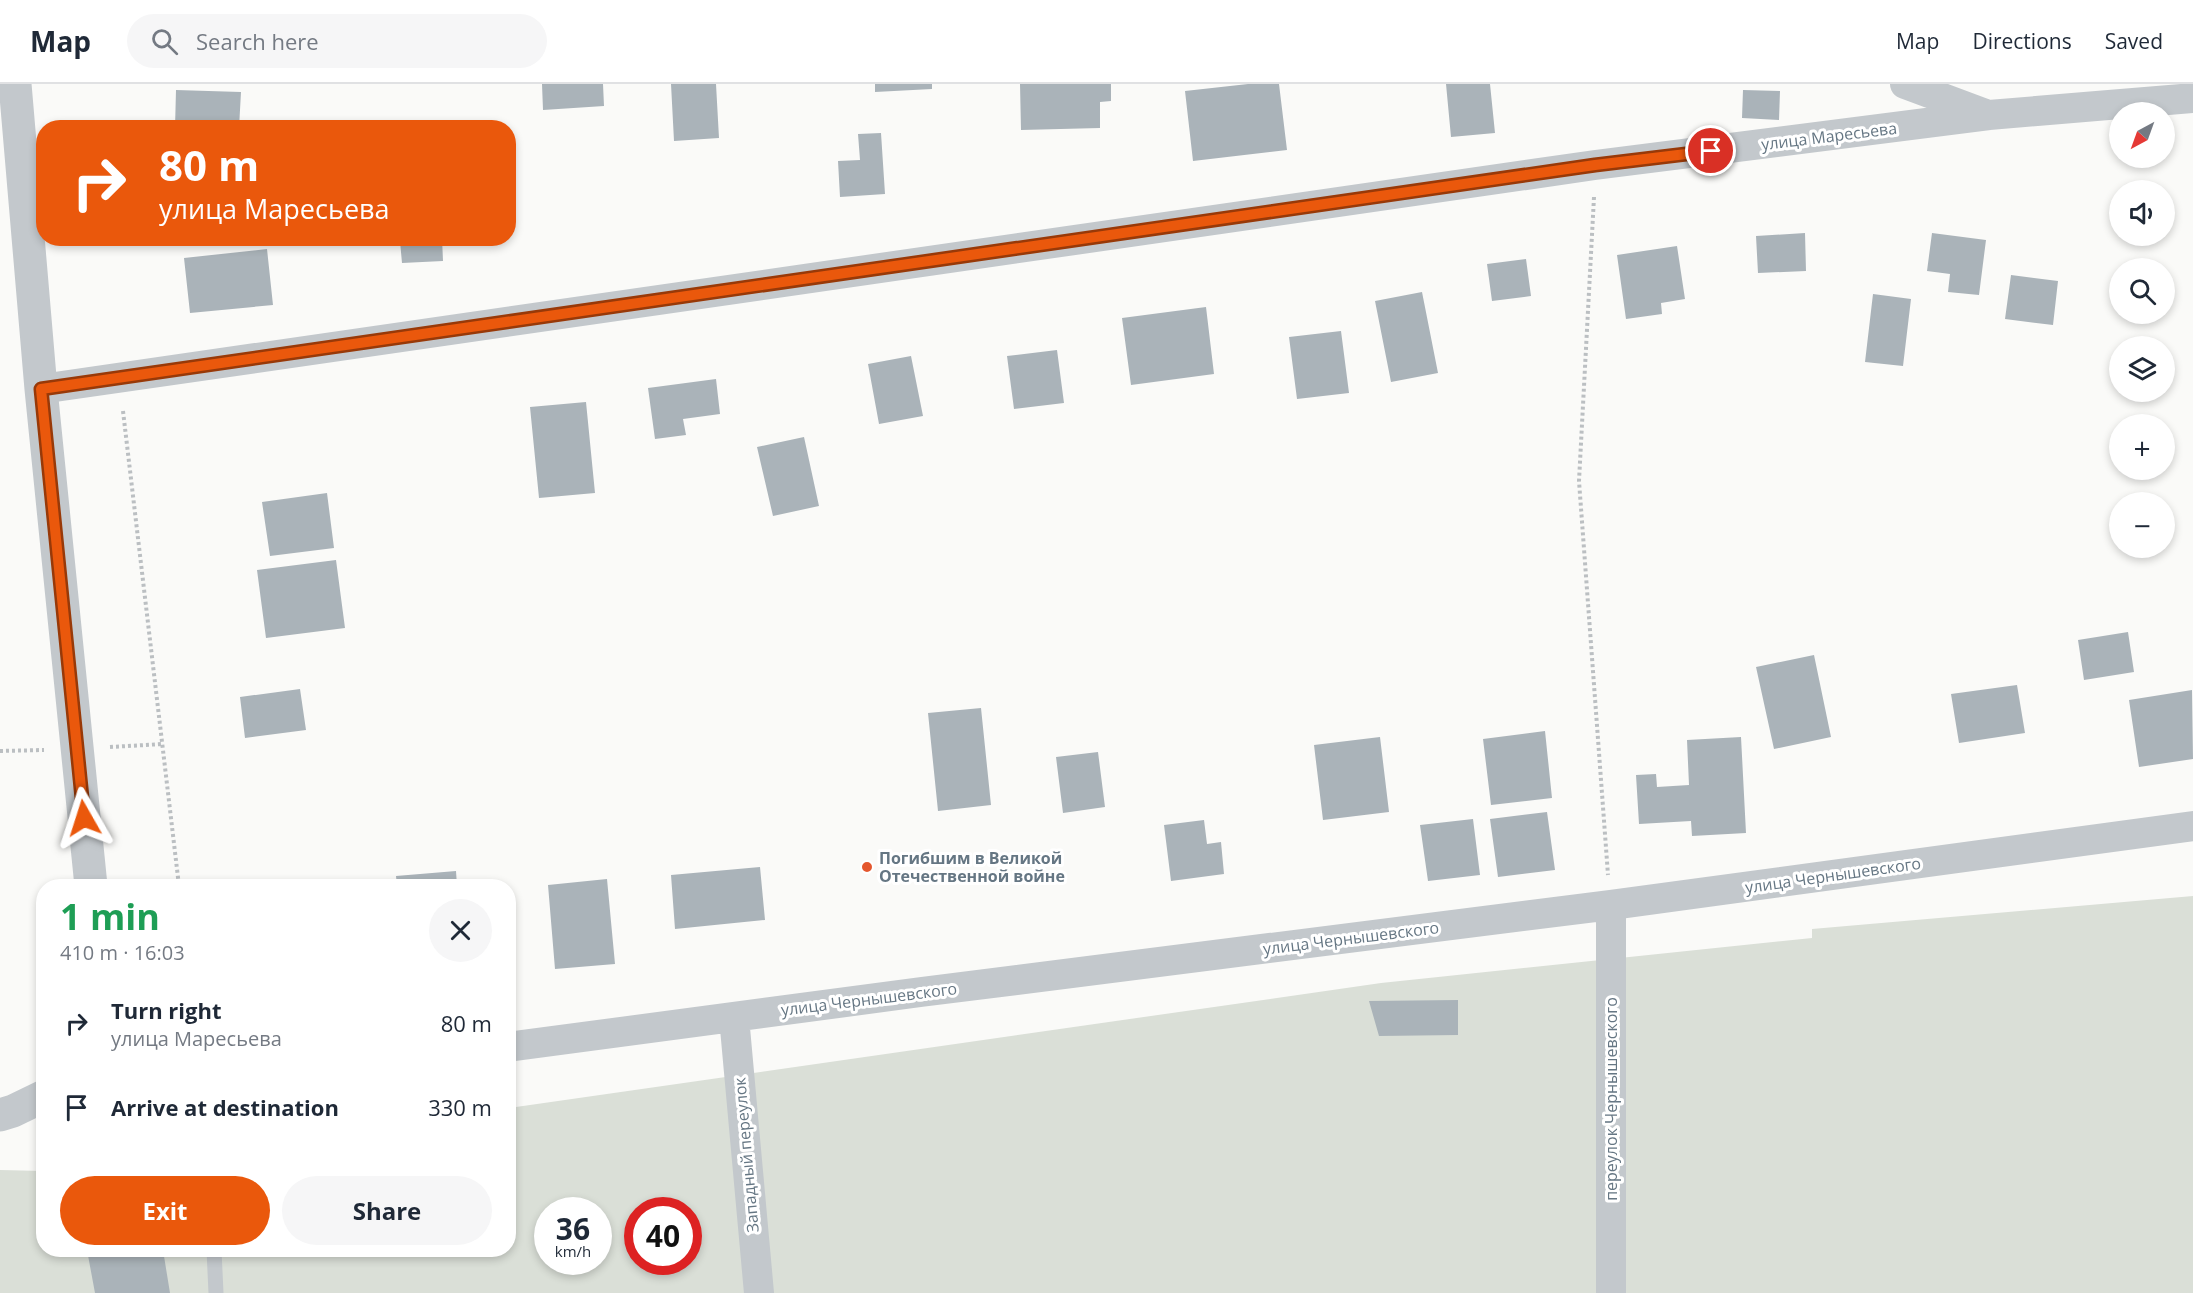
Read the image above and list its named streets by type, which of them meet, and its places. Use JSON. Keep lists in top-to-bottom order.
{
  "streets": {
    "street": [
      "улица Маресьева",
      "улица Чернышевского",
      "переулок Чернышевского",
      "Западный переулок"
    ]
  },
  "crossings": [
    ["улица Чернышевского", "переулок Чернышевского"],
    ["улица Чернышевского", "Западный переулок"]
  ],
  "places": ["Погибшим в Великой Отечественной войне"],
  "north": "bottom left",
  "page": {
    "header": "Map",
    "search": "Search here",
    "nav": ["Map", "Directions", "Saved"],
    "map_buttons": ["+", "−"],
    "turn": ["80 m", "улица Маресьева"],
    "heading": ["1 min", "410 m · 16:03"],
    "list": [
      {
        "name": "Turn right",
        "note": "улица Маресьева",
        "value": "80 m"
      },
      {
        "name": "Arrive at destination",
        "value": "330 m"
      }
    ],
    "buttons": ["Exit", "Share"],
    "speed": "36 km/h",
    "limit": "40"
  }
}
